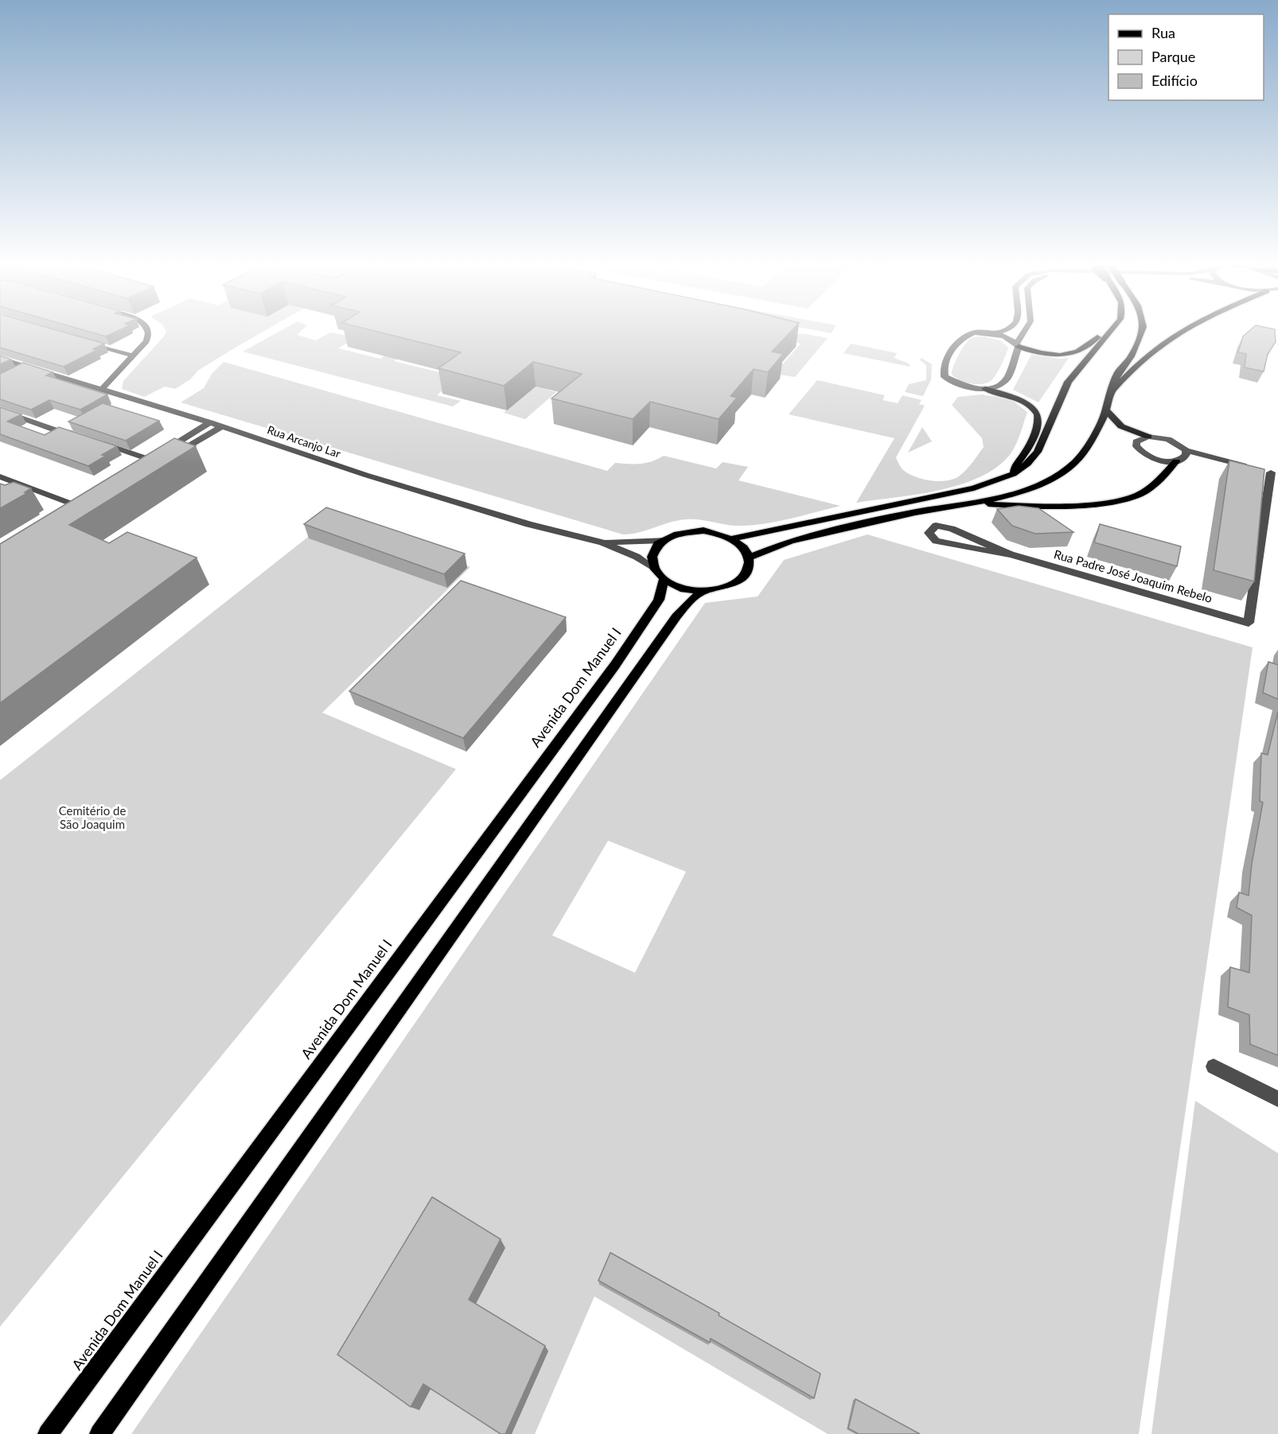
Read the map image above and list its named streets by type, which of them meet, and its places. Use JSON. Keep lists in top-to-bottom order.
{
  "streets": {
    "main road": ["Avenida Dom Manuel I"],
    "street": ["Rua Arcanjo Lar", "Rua Padre José Joaquim Rebelo"]
  },
  "parks": ["Cemitério de São Joaquim"],
  "legend": ["Rua", "Parque", "Edifício"]
}
